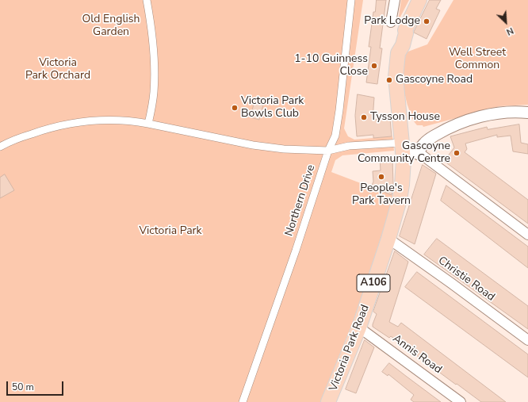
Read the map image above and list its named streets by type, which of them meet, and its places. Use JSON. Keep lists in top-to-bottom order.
{
  "streets": {
    "main road": ["A106", "Victoria Park Road"],
    "street": ["Northern Drive", "Christie Road", "Annis Road"]
  },
  "crossings": [
    ["Christie Road", "Victoria Park Road"],
    ["Victoria Park Road", "Annis Road"]
  ],
  "parks": [
    "Old English Garden",
    "Well Street Common",
    "Victoria Park Orchard",
    "Victoria Park"
  ],
  "places": [
    "Park Lodge",
    "1-10 Guinness Close",
    "Gascoyne Road",
    "Victoria Park Bowls Club",
    "Tysson House",
    "Gascoyne Community Centre",
    "People's Park Tavern"
  ],
  "scale_bar": "50 m",
  "north": "bottom right"
}
